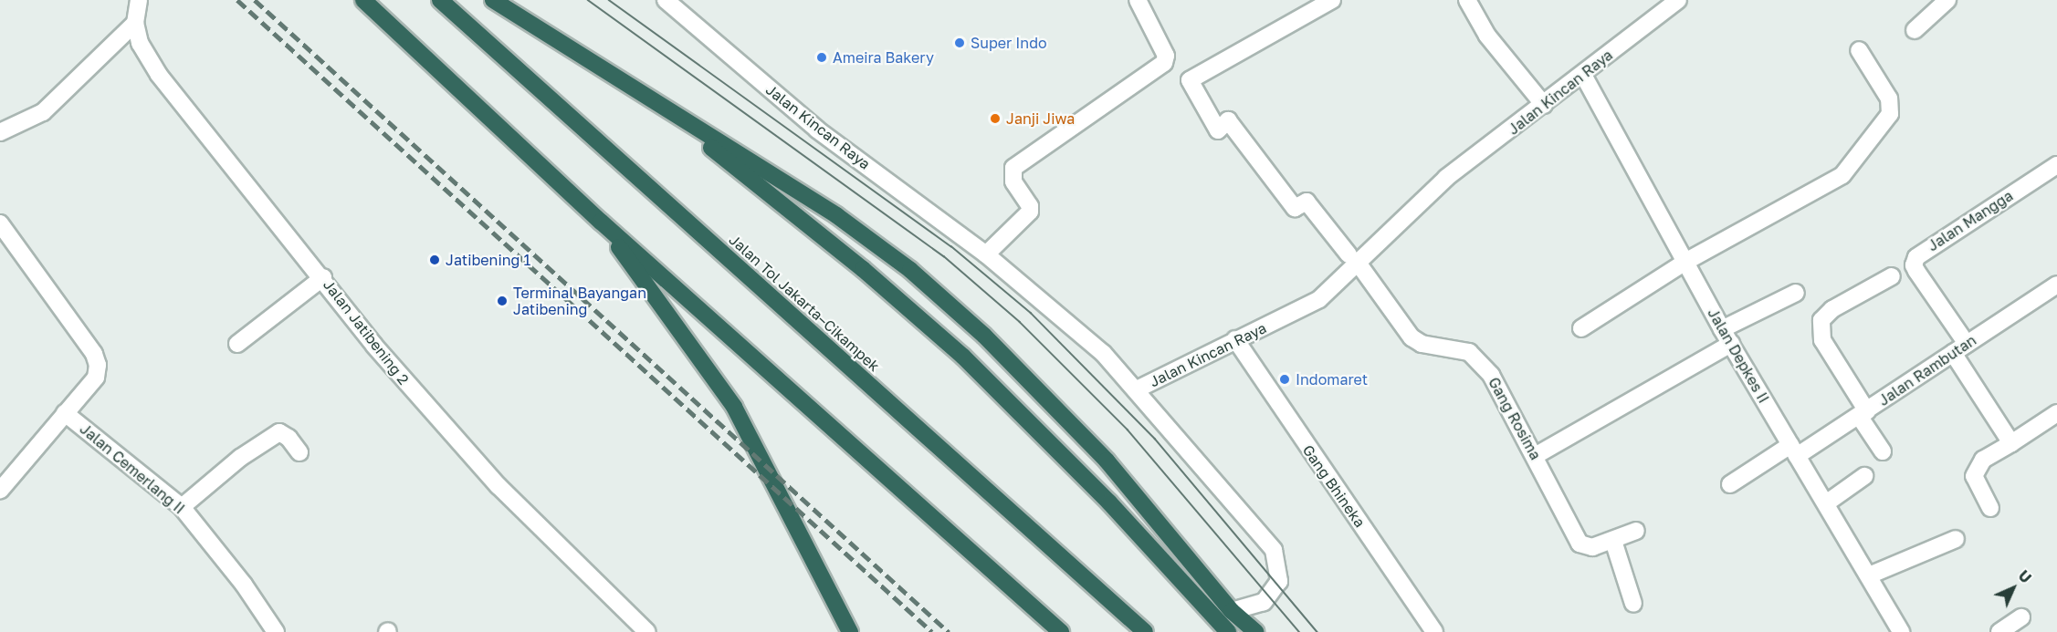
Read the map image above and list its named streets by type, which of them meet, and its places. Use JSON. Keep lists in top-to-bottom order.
{
  "streets": {
    "highway": ["Jalan Tol Jakarta–Cikampek"],
    "street": [
      "Jalan Kincan Raya",
      "Jalan Mangga",
      "Jalan Jatibening 2",
      "Jalan Depkes II",
      "Jalan Rambutan",
      "Gang Rosima",
      "Jalan Cemerlang II",
      "Gang Bhineka"
    ]
  },
  "crossings": [
    ["Jalan Kincan Raya", "Jalan Depkes II"],
    ["Jalan Kincan Raya", "Gang Rosima"],
    ["Jalan Kincan Raya", "Gang Bhineka"],
    ["Jalan Mangga", "Jalan Rambutan"],
    ["Jalan Depkes II", "Jalan Rambutan"]
  ],
  "places": [
    "Super Indo",
    "Ameira Bakery",
    "Janji Jiwa",
    "Jatibening 1",
    "Terminal Bayangan Jatibening",
    "Indomaret"
  ],
  "north": "top right"
}
